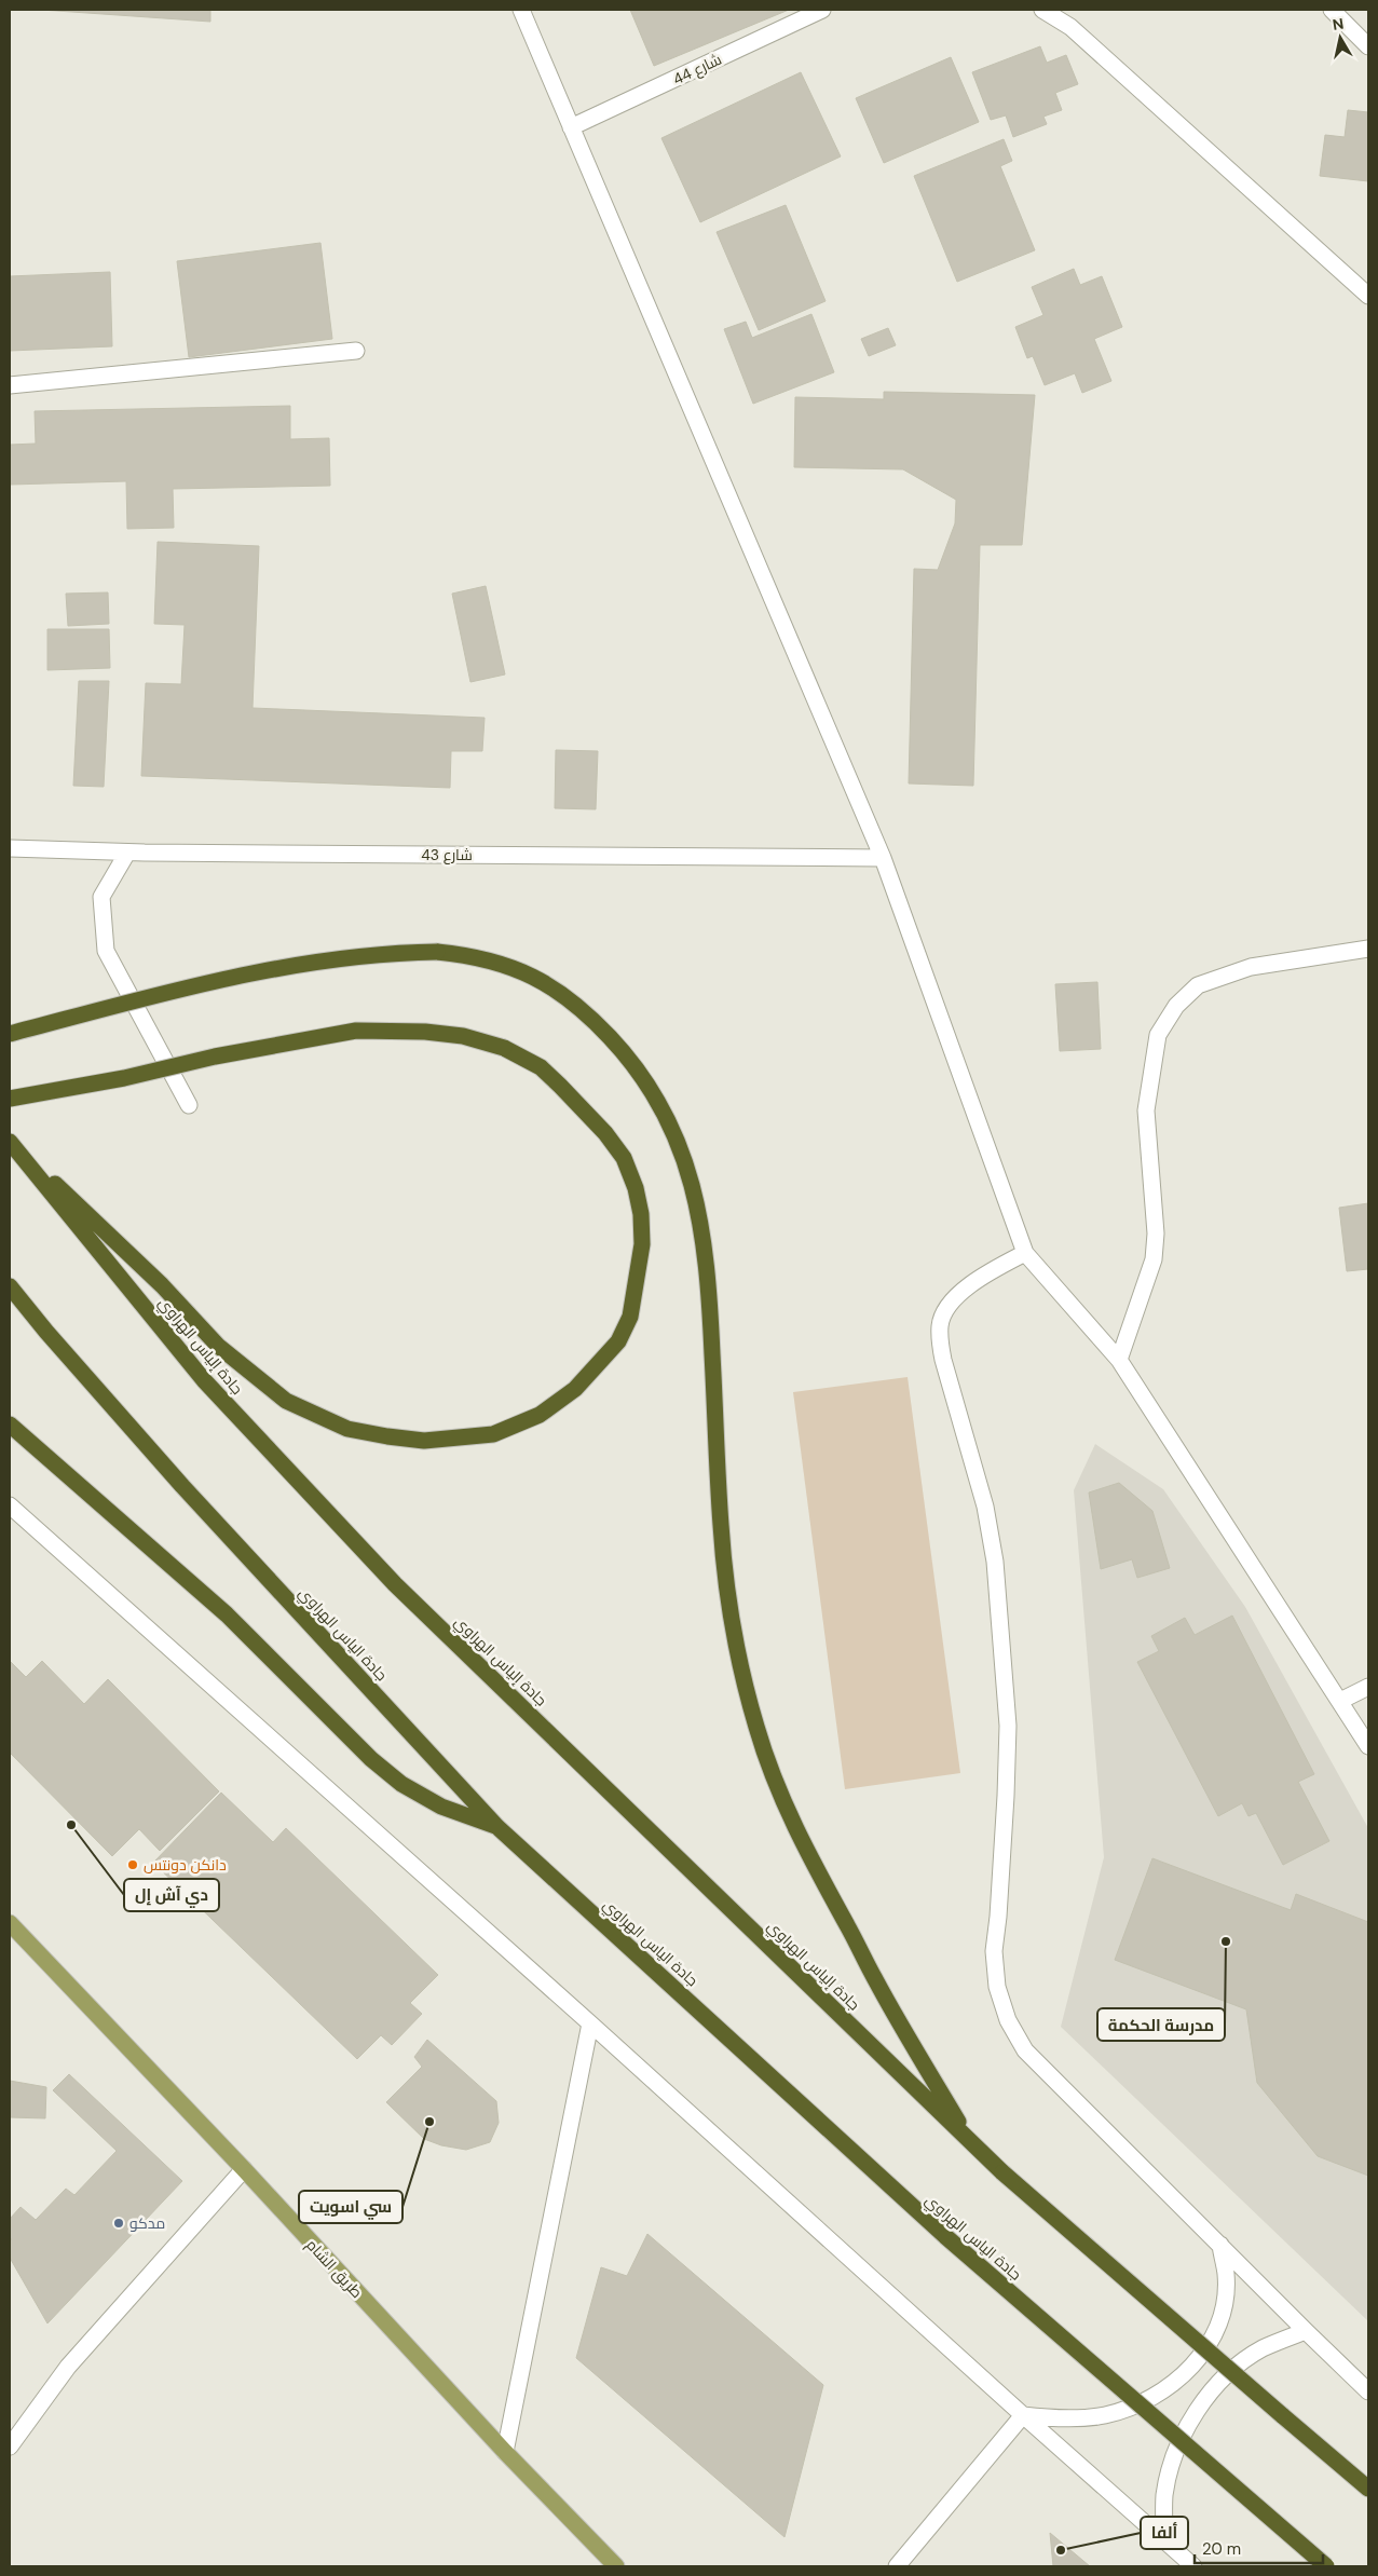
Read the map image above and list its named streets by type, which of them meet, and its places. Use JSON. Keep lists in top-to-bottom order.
{
  "streets": {
    "highway": ["جادة إلياس الهراوي", "جادة الياس الهراوي"],
    "main road": ["طريق الشام"],
    "street": ["شارع 44", "شارع 43"]
  },
  "places": [
    "دي آش إل",
    "دانكن دونتس",
    "مدرسة الحكمة",
    "سي اسويت",
    "مدكو",
    "ألفا"
  ],
  "scale_bar": "20 m",
  "north": "top"
}
